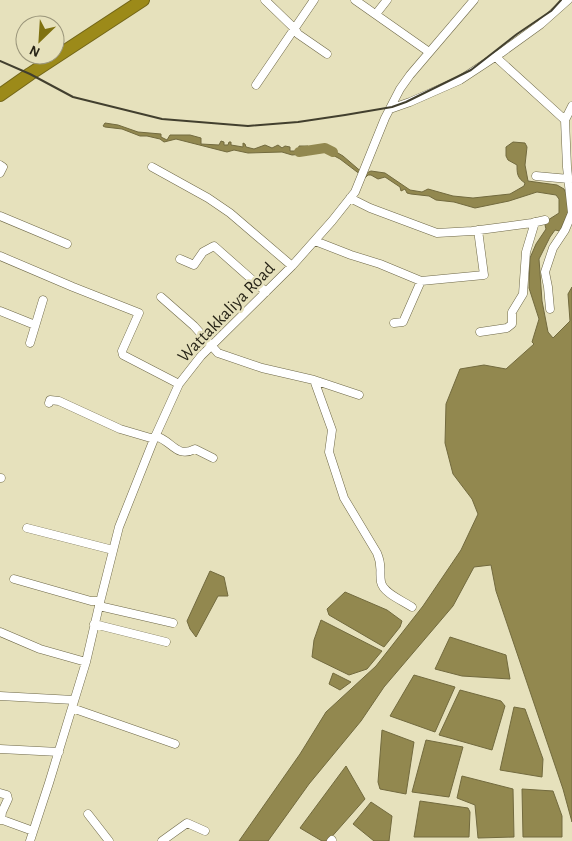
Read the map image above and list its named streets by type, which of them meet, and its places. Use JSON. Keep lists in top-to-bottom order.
{
  "streets": {
    "street": ["Wattakkaliya Road"]
  },
  "north": "bottom left"
}
